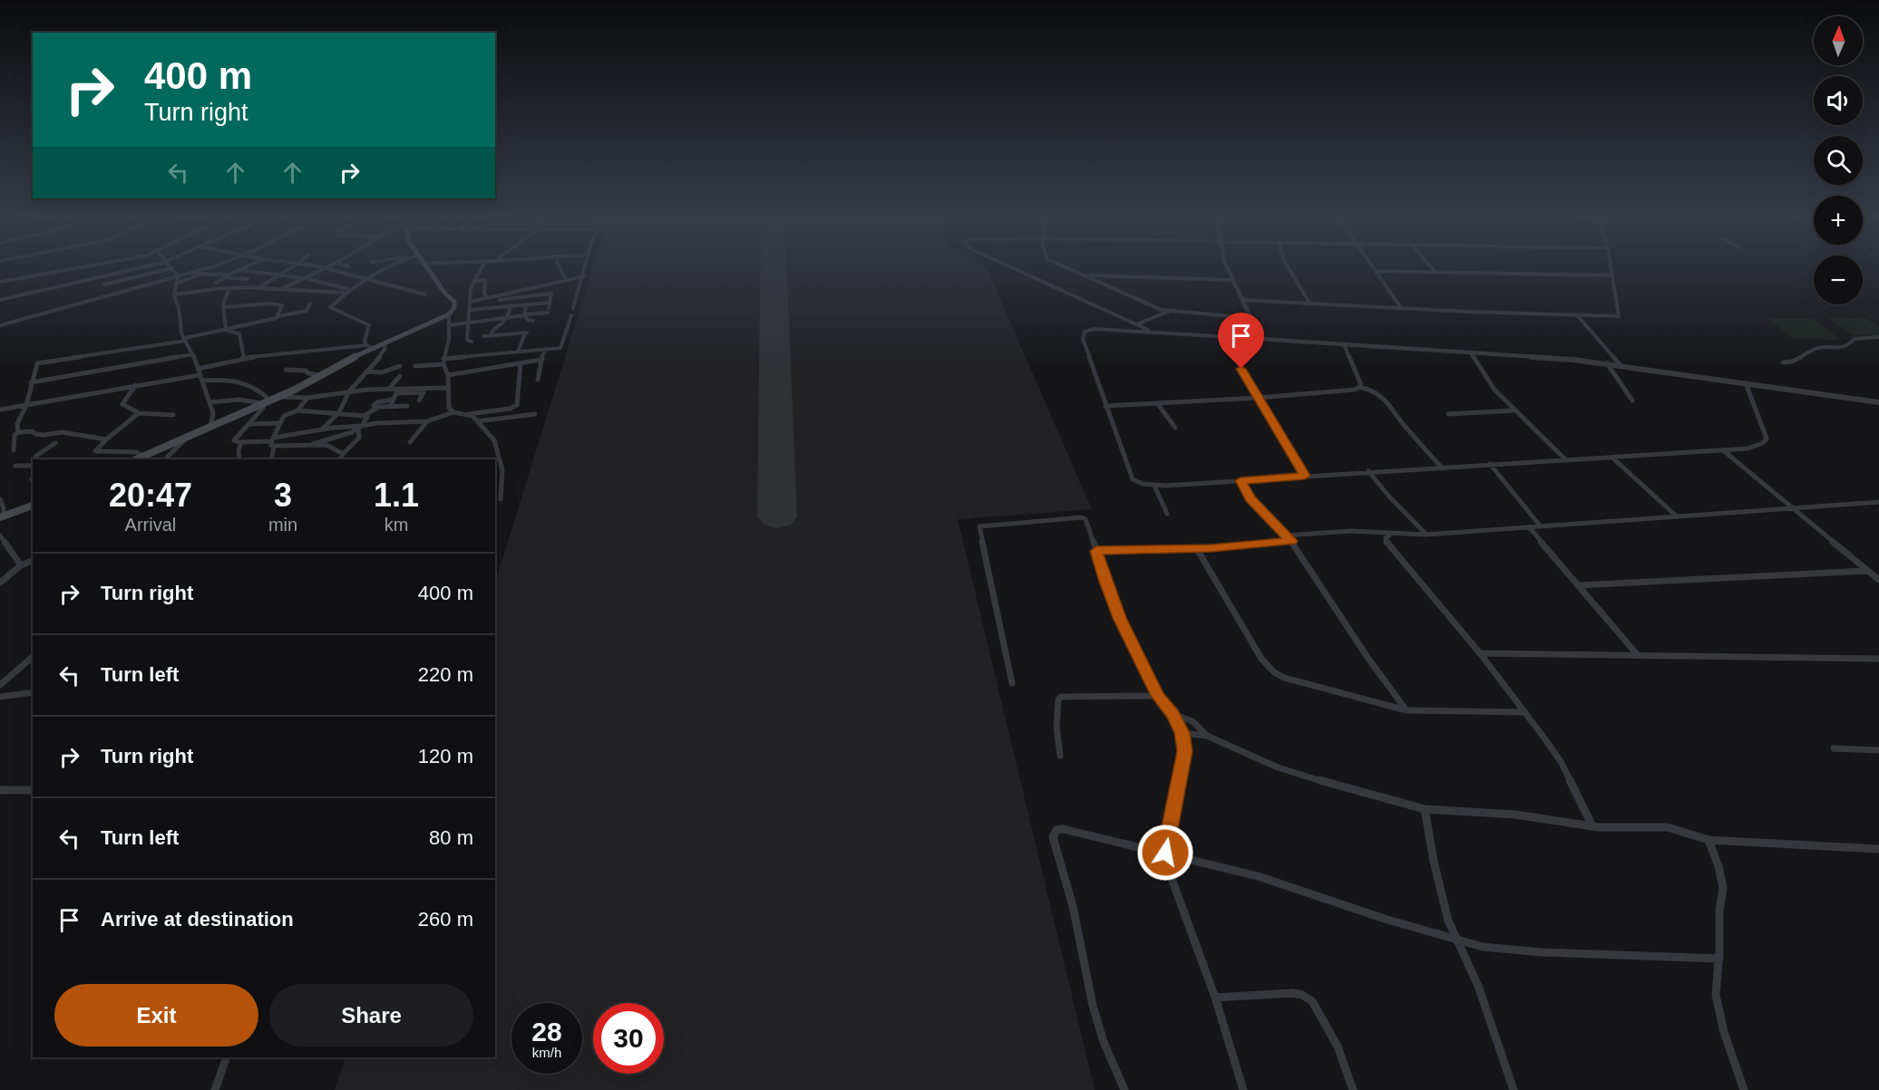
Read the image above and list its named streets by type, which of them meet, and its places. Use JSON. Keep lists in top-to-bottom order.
{
  "north": "top",
  "page": {
    "map_buttons": ["+", "−"],
    "turn": ["400 m", "Turn right"],
    "eta": [
      "20:47",
      "Arrival",
      "3",
      "min",
      "1.1",
      "km"
    ],
    "list": [
      {
        "name": "Turn right",
        "value": "400 m"
      },
      {
        "name": "Turn left",
        "value": "220 m"
      },
      {
        "name": "Turn right",
        "value": "120 m"
      },
      {
        "name": "Turn left",
        "value": "80 m"
      },
      {
        "name": "Arrive at destination",
        "value": "260 m"
      }
    ],
    "buttons": ["Exit", "Share"],
    "speed": "28 km/h",
    "limit": "30"
  }
}
